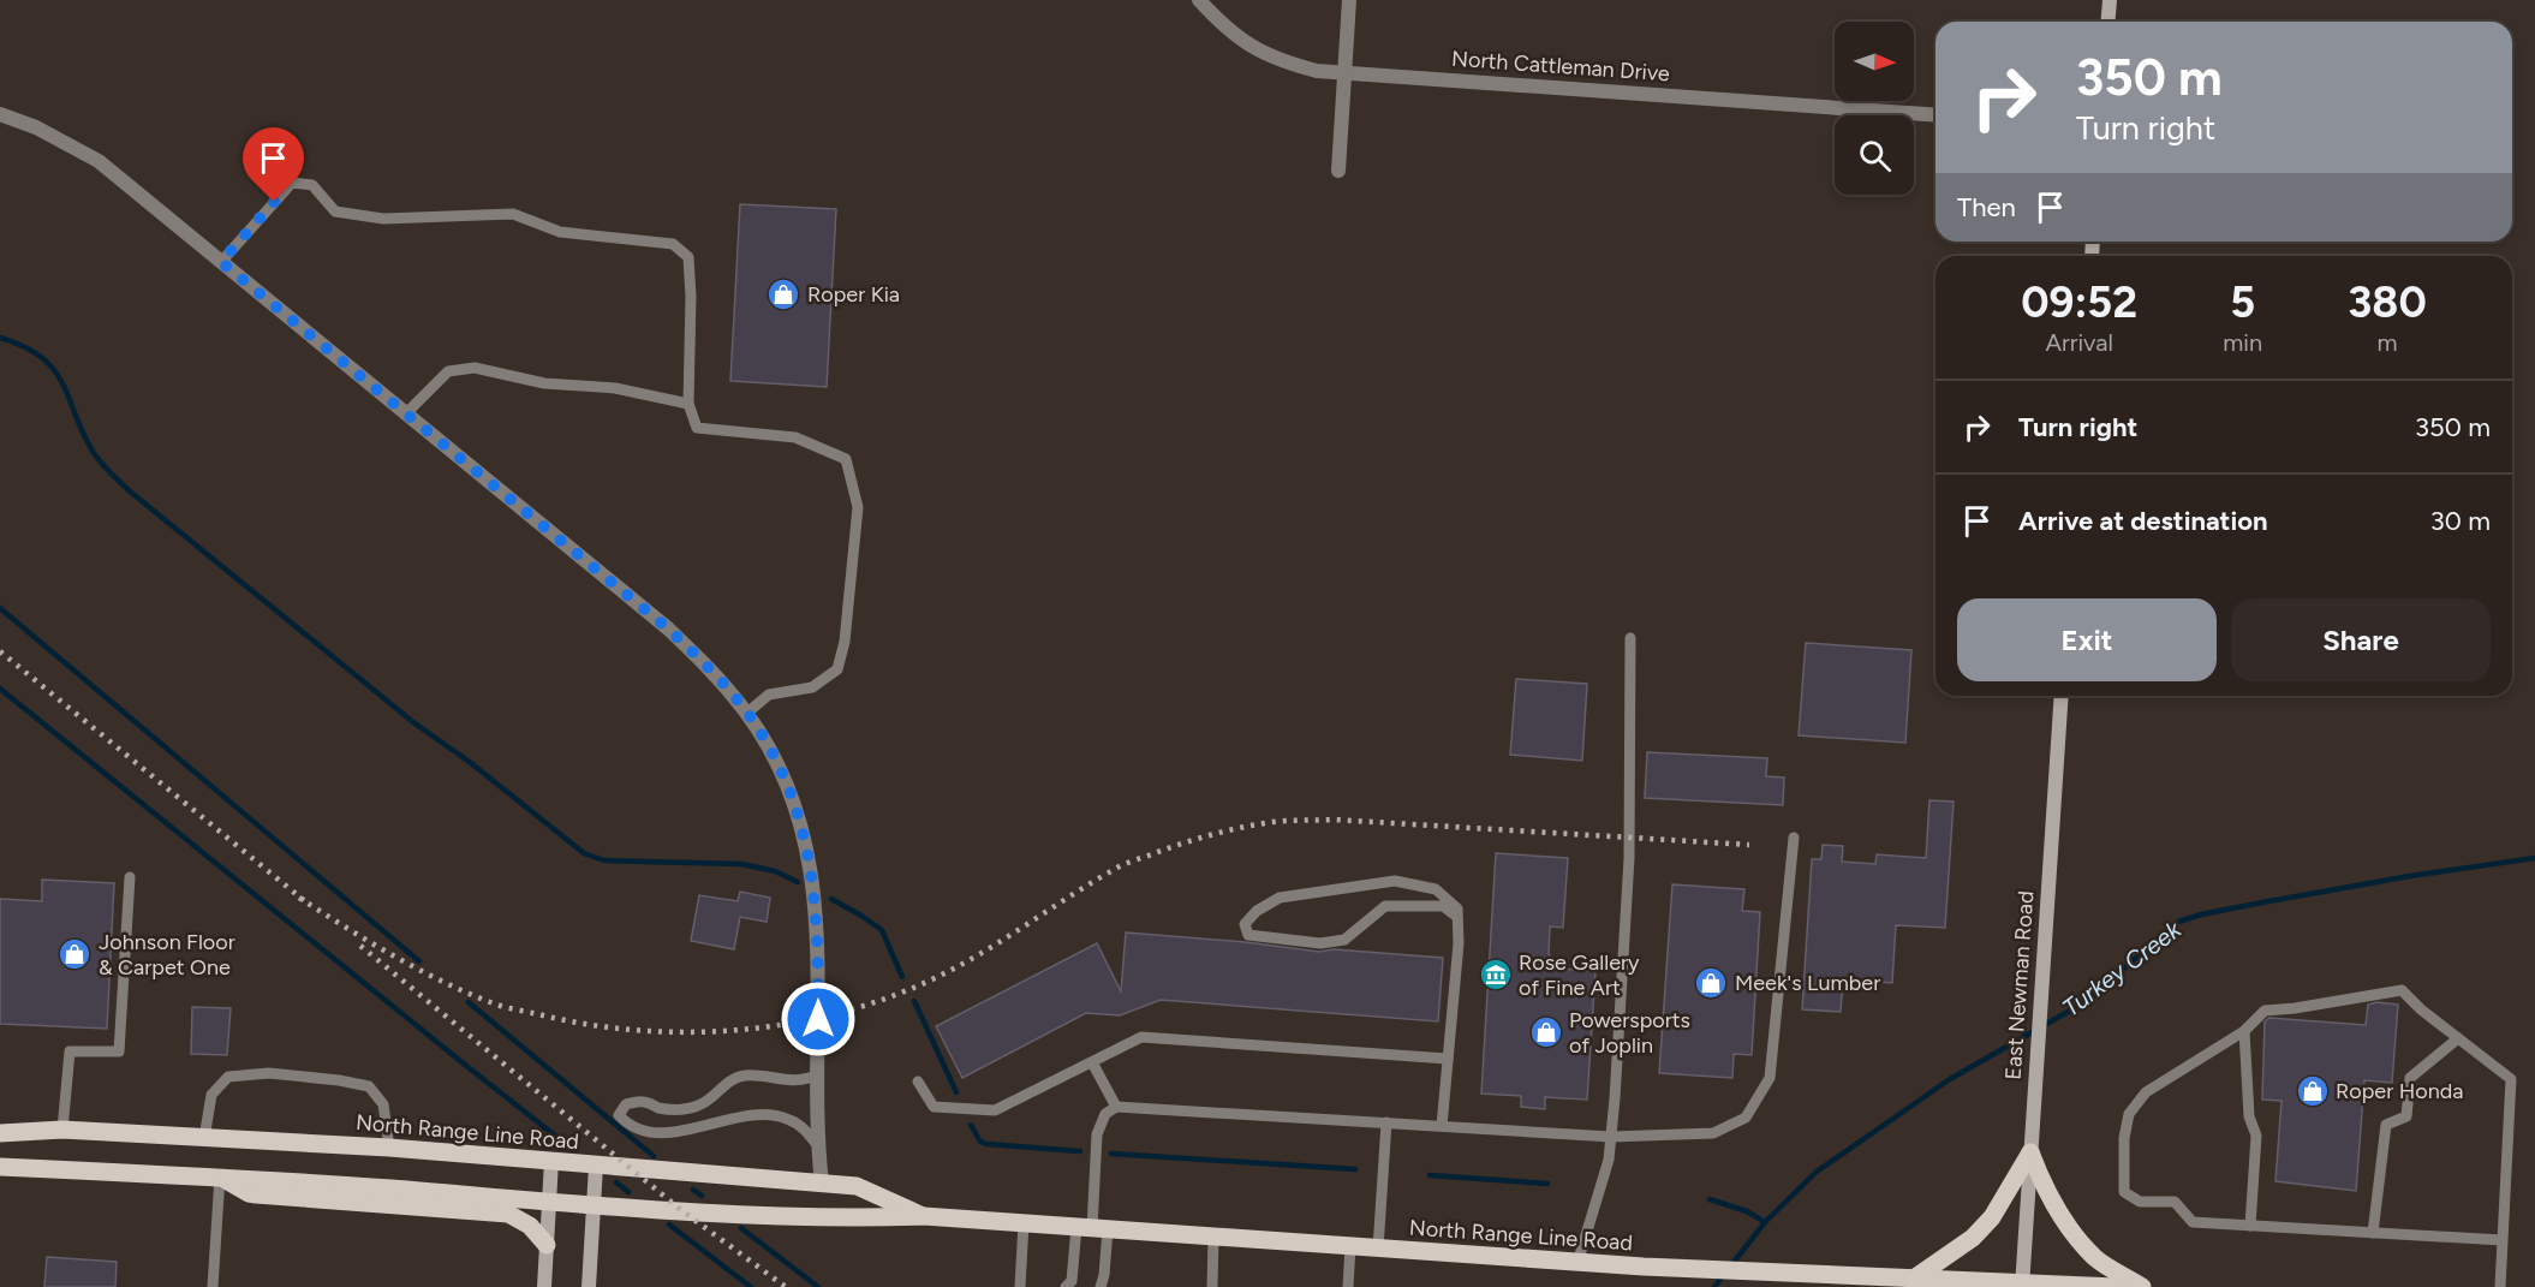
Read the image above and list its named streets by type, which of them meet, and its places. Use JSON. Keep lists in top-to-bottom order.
{
  "streets": {
    "main road": ["North Range Line Road"],
    "street": ["North Cattleman Drive", "East Newman Road"]
  },
  "crossings": [
    ["East Newman Road", "North Range Line Road"]
  ],
  "water": ["Turkey Creek"],
  "places": {
    "shop": [
      "Roper Kia",
      "Johnson Floor & Carpet One",
      "Meek's Lumber",
      "Powersports of Joplin",
      "Roper Honda"
    ],
    "museum": ["Rose Gallery of Fine Art"]
  },
  "north": "right",
  "page": {
    "turn": ["350 m", "Turn right"],
    "then": "Then",
    "eta": [
      "09:52",
      "Arrival",
      "5",
      "min",
      "380",
      "m"
    ],
    "list": [
      {
        "name": "Turn right",
        "value": "350 m"
      },
      {
        "name": "Arrive at destination",
        "value": "30 m"
      }
    ],
    "buttons": ["Exit", "Share"]
  }
}
